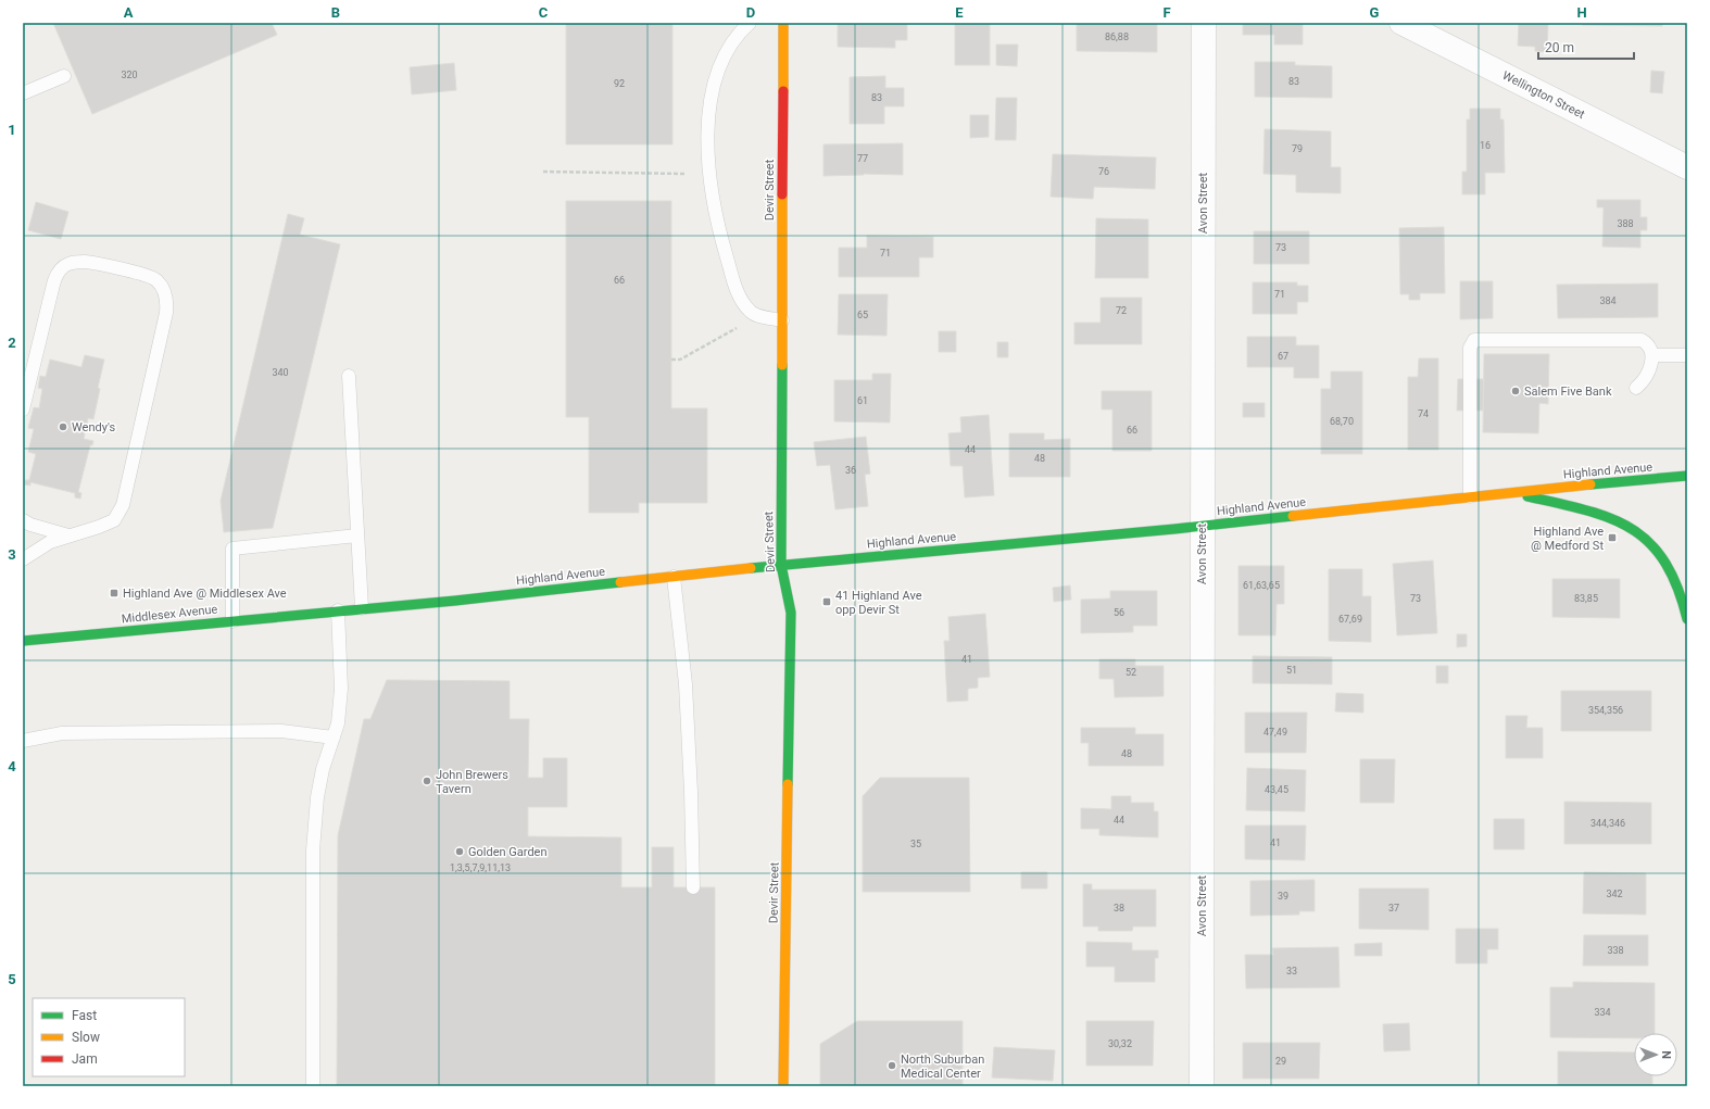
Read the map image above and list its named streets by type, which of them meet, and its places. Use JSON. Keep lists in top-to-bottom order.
{
  "streets": {
    "main road": ["Devir Street", "Highland Avenue", "Middlesex Avenue"],
    "street": ["Wellington Street", "Avon Street"]
  },
  "crossings": [
    ["Devir Street", "Highland Avenue"],
    ["Avon Street", "Highland Avenue"],
    ["Highland Avenue", "Middlesex Avenue"]
  ],
  "places": {
    "other": [
      "Salem Five Bank",
      "Wendy's",
      "John Brewers Tavern",
      "Golden Garden",
      "North Suburban Medical Center"
    ],
    "transit": ["Highland Ave @ Medford St", "Highland Ave @ Middlesex Ave", "41 Highland Ave opp Devir St"]
  },
  "house_numbers": [
    "86,88",
    "320",
    "83",
    "92",
    "83",
    "16",
    "79",
    "77",
    "76",
    "388",
    "73",
    "71",
    "66",
    "71",
    "384",
    "72",
    "65",
    "67",
    "340",
    "61",
    "74",
    "68,70",
    "66",
    "44",
    "48",
    "36",
    "61,63,65",
    "73",
    "83,85",
    "56",
    "67,69",
    "41",
    "51",
    "52",
    "354,356",
    "47,49",
    "48",
    "43,45",
    "44",
    "344,346",
    "41",
    "35",
    "1,3,5,7,9,11,13",
    "342",
    "39",
    "38",
    "37",
    "338",
    "33",
    "334",
    "30,32",
    "29"
  ],
  "legend": ["Fast", "Slow", "Jam"],
  "scale_bar": "20 m",
  "north": "right",
  "grid": {
    "columns": [
      "A",
      "B",
      "C",
      "D",
      "E",
      "F",
      "G",
      "H"
    ],
    "rows": [
      "1",
      "2",
      "3",
      "4",
      "5"
    ]
  }
}
